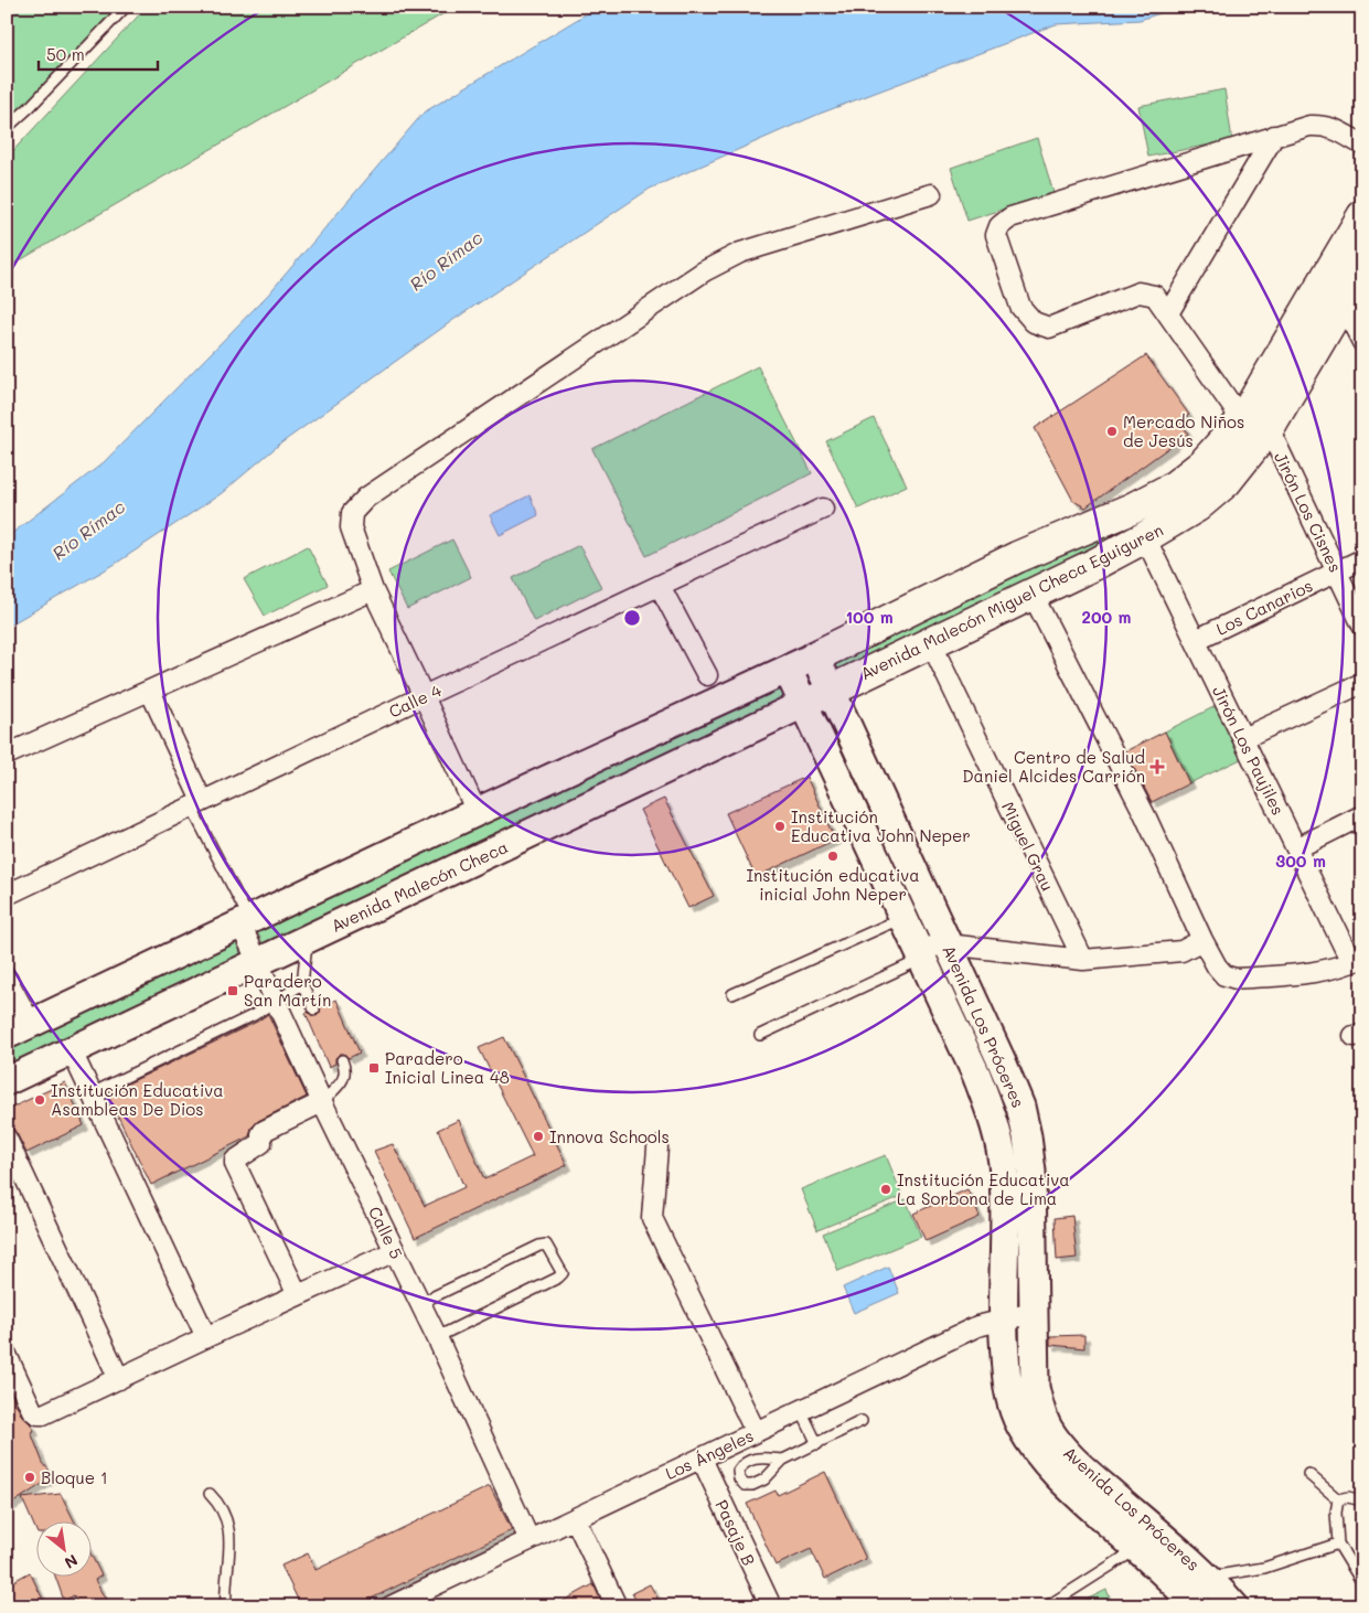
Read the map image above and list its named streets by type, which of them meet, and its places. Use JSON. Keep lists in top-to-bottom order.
{
  "streets": {
    "main road": ["Avenida Malecón Miguel Checa Eguiguren", "Avenida Malecón Checa", "Avenida Los Próceres"],
    "street": [
      "Jirón Los Cisnes",
      "Los Canarios",
      "Calle 4",
      "Jirón Los Paujiles",
      "Miguel Grau",
      "Calle 5",
      "Los Ángeles",
      "Pasaje B"
    ]
  },
  "crossings": [
    ["Jirón Los Cisnes", "Avenida Malecón Miguel Checa Eguiguren"],
    ["Jirón Los Cisnes", "Los Canarios"],
    ["Avenida Malecón Miguel Checa Eguiguren", "Jirón Los Paujiles"],
    ["Avenida Malecón Miguel Checa Eguiguren", "Miguel Grau"],
    ["Avenida Malecón Miguel Checa Eguiguren", "Avenida Malecón Checa"],
    ["Avenida Malecón Miguel Checa Eguiguren", "Avenida Los Próceres"],
    ["Los Canarios", "Jirón Los Paujiles"],
    ["Avenida Malecón Checa", "Avenida Los Próceres"],
    ["Avenida Malecón Checa", "Calle 5"],
    ["Avenida Los Próceres", "Los Ángeles"],
    ["Calle 5", "Los Ángeles"],
    ["Los Ángeles", "Pasaje B"]
  ],
  "water": ["Río Rímac"],
  "places": {
    "other": [
      "Mercado Niños de Jesús",
      "Institución Educativa John Neper",
      "Institución educativa inicial John Neper",
      "Institución Educativa Asambleas De Dios",
      "Innova Schools",
      "Institución Educativa La Sorbona de Lima",
      "Bloque 1"
    ],
    "health": ["Centro de Salud Daniel Alcides Carrión"],
    "transit": ["Paradero San Martín", "Paradero Inicial Linea 48"]
  },
  "scale_bar": "50 m",
  "north": "bottom right",
  "rings": ["100 m", "200 m", "300 m"]
}
